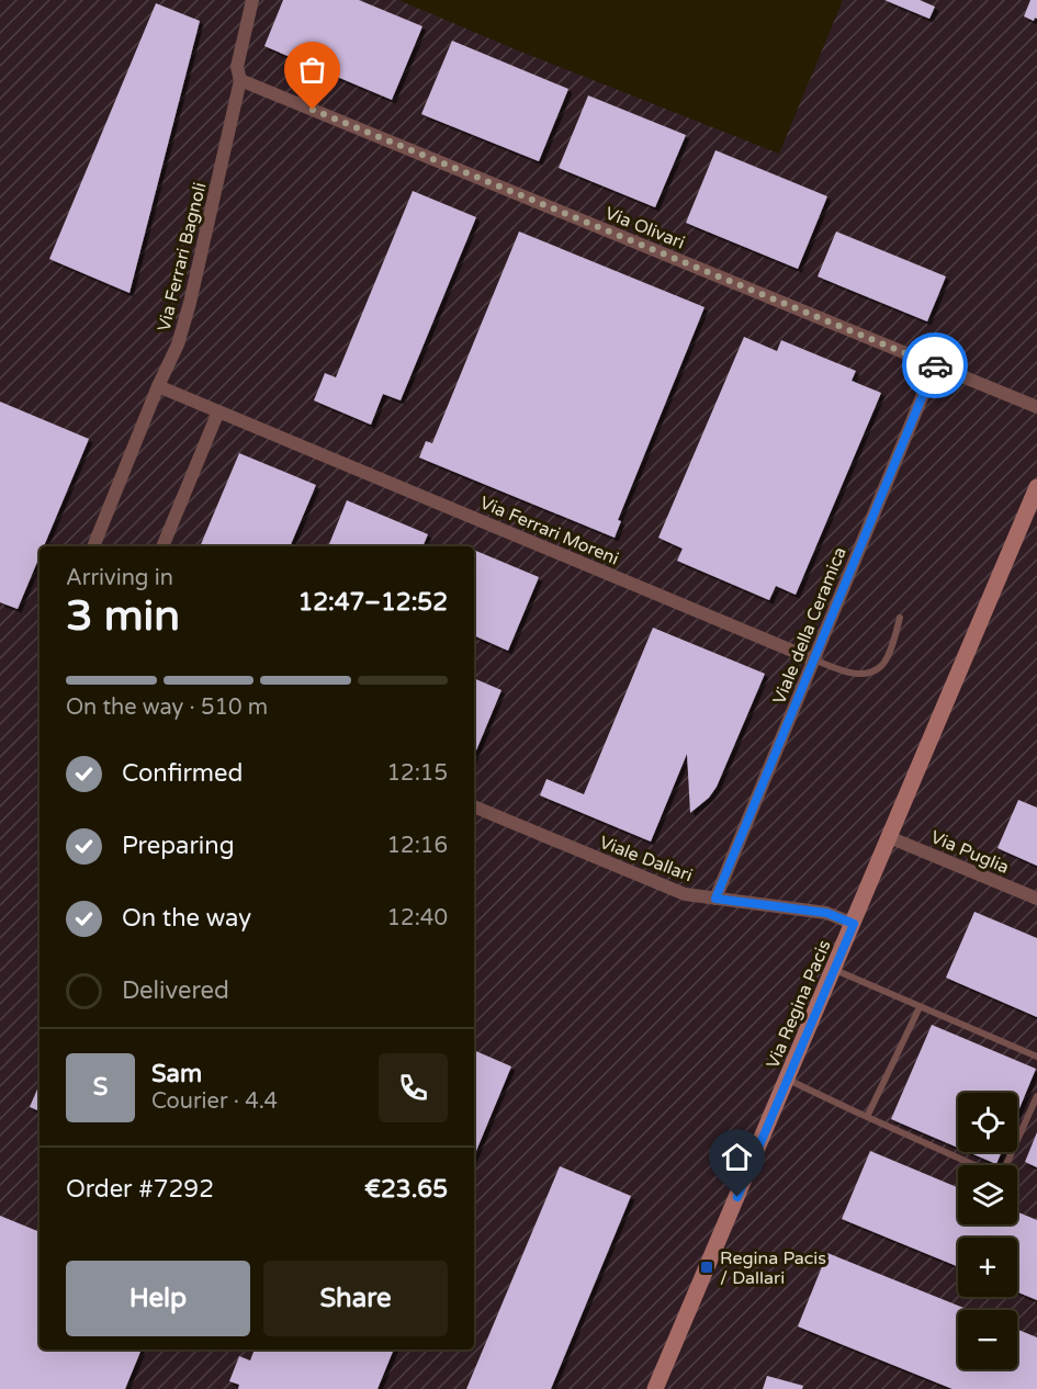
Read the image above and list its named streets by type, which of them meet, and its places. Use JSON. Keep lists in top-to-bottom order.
{
  "streets": {
    "street": [
      "Via Olivari",
      "Via Ferrari Bagnoli",
      "Via Ferrari Moreni",
      "Viale della Ceramica",
      "Via Puglia",
      "Viale Dallari",
      "Via Regina Pacis"
    ]
  },
  "crossings": [
    ["Via Olivari", "Via Ferrari Bagnoli"],
    ["Via Olivari", "Viale della Ceramica"],
    ["Via Ferrari Bagnoli", "Via Ferrari Moreni"],
    ["Via Ferrari Moreni", "Viale della Ceramica"],
    ["Viale della Ceramica", "Viale Dallari"],
    ["Via Puglia", "Via Regina Pacis"],
    ["Viale Dallari", "Via Regina Pacis"]
  ],
  "places": {
    "transit": ["Regina Pacis / Dallari"]
  },
  "page": {
    "heading": ["3 min", "Arriving in", "12:47–12:52"],
    "panel": [
      "Sam",
      "Courier · 4.4",
      "Order #7292",
      "€23.65"
    ],
    "bar": "On the way · 510 m",
    "list": [
      ["Confirmed", "12:15"],
      ["Preparing", "12:16"],
      ["On the way", "12:40"],
      "Delivered"
    ],
    "round": "S",
    "map_buttons": ["+", "−"],
    "buttons": ["Help", "Share"]
  }
}
